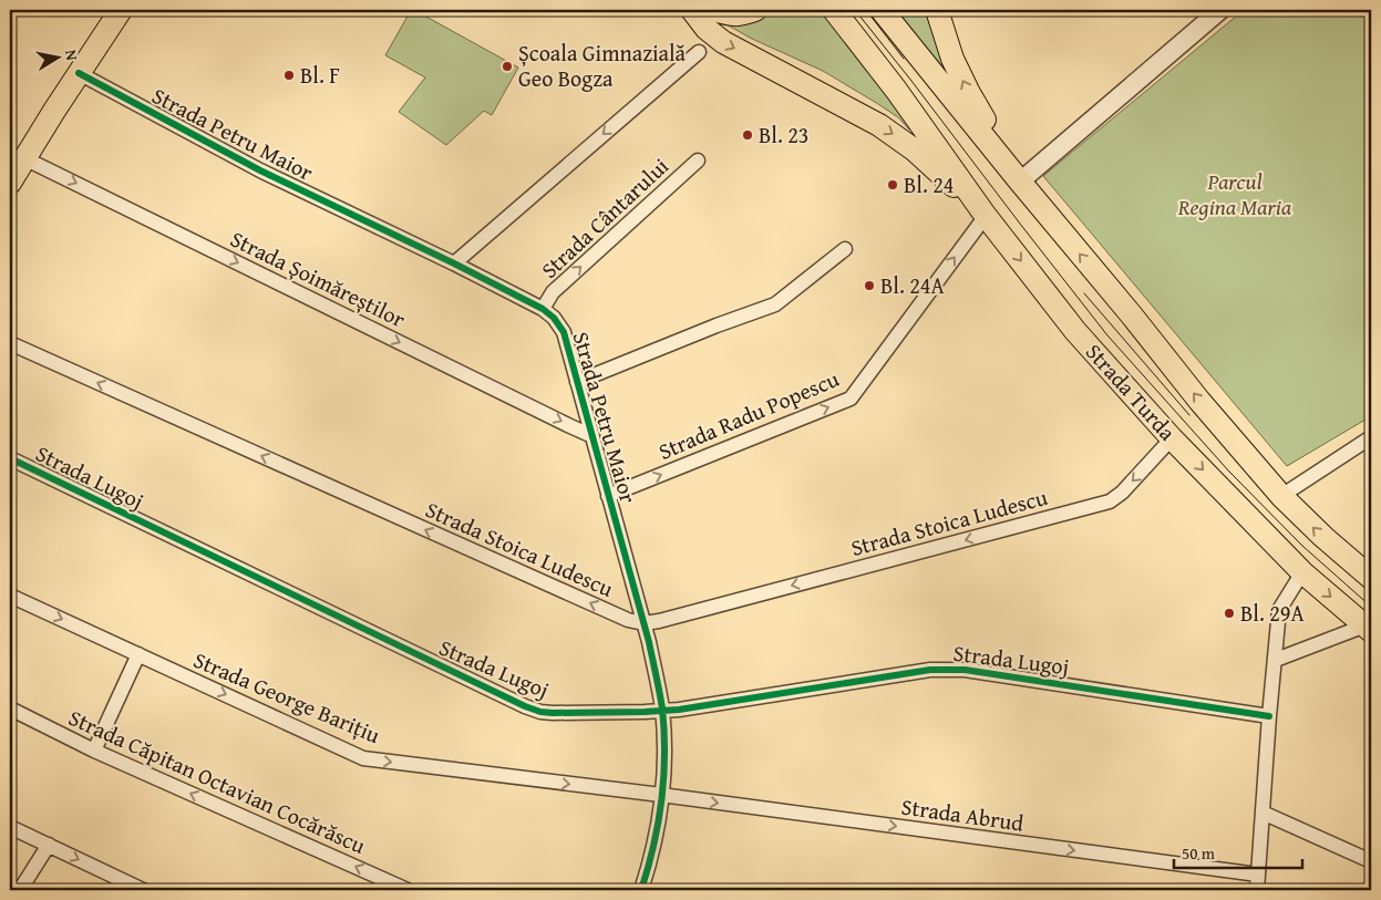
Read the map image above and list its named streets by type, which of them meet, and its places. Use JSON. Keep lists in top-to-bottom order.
{
  "streets": {
    "main road": ["Strada Turda"],
    "street": [
      "Strada Petru Maior",
      "Strada Cântarului",
      "Strada Șoimăreștilor",
      "Strada Radu Popescu",
      "Strada Lugoj",
      "Strada Stoica Ludescu",
      "Strada George Barițiu",
      "Strada Căpitan Octavian Cocărăscu",
      "Strada Abrud"
    ]
  },
  "crossings": [
    ["Strada Petru Maior", "Strada Cântarului"],
    ["Strada Petru Maior", "Strada Șoimăreștilor"],
    ["Strada Petru Maior", "Strada Radu Popescu"],
    ["Strada Petru Maior", "Strada Lugoj"],
    ["Strada Petru Maior", "Strada Stoica Ludescu"],
    ["Strada Petru Maior", "Strada George Barițiu"],
    ["Strada Petru Maior", "Strada Abrud"],
    ["Strada Turda", "Strada Radu Popescu"],
    ["Strada Turda", "Strada Stoica Ludescu"],
    ["Strada George Barițiu", "Strada Abrud"]
  ],
  "one_way": [
    "Strada Șoimăreștilor",
    "Strada Stoica Ludescu",
    "Strada George Barițiu",
    "Strada Căpitan Octavian Cocărăscu",
    "Strada Abrud"
  ],
  "parks": ["Parcul Regina Maria"],
  "places": [
    "Școala Gimnazială Geo Bogza",
    "Bl. F",
    "Bl. 23",
    "Bl. 24",
    "Bl. 24A",
    "Bl. 29A"
  ],
  "scale_bar": "50 m",
  "north": "right"
}
